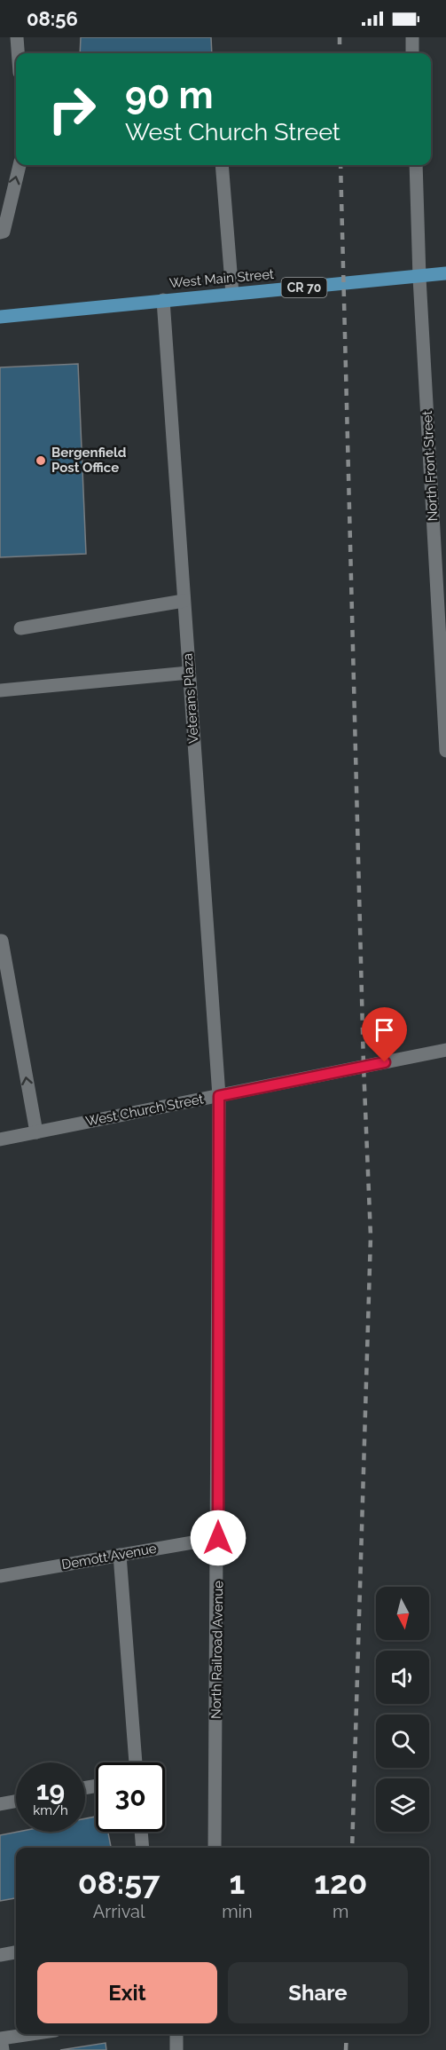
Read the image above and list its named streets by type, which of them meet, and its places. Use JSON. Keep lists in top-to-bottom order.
{
  "streets": {
    "main road": ["West Main Street", "CR 70"],
    "street": [
      "North Front Street",
      "Veterans Plaza",
      "West Church Street",
      "Demott Avenue",
      "North Railroad Avenue"
    ]
  },
  "crossings": [
    ["West Main Street", "North Front Street"],
    ["West Main Street", "Veterans Plaza"],
    ["Veterans Plaza", "West Church Street"],
    ["Veterans Plaza", "North Railroad Avenue"],
    ["West Church Street", "North Railroad Avenue"],
    ["Demott Avenue", "North Railroad Avenue"]
  ],
  "places": ["Bergenfield Post Office"],
  "north": "bottom",
  "page": {
    "status": "08:56",
    "turn": ["90 m", "West Church Street"],
    "speed": "19 km/h",
    "limit": "30",
    "eta": [
      "08:57",
      "Arrival",
      "1",
      "min",
      "120",
      "m"
    ],
    "buttons": ["Exit", "Share"]
  }
}
